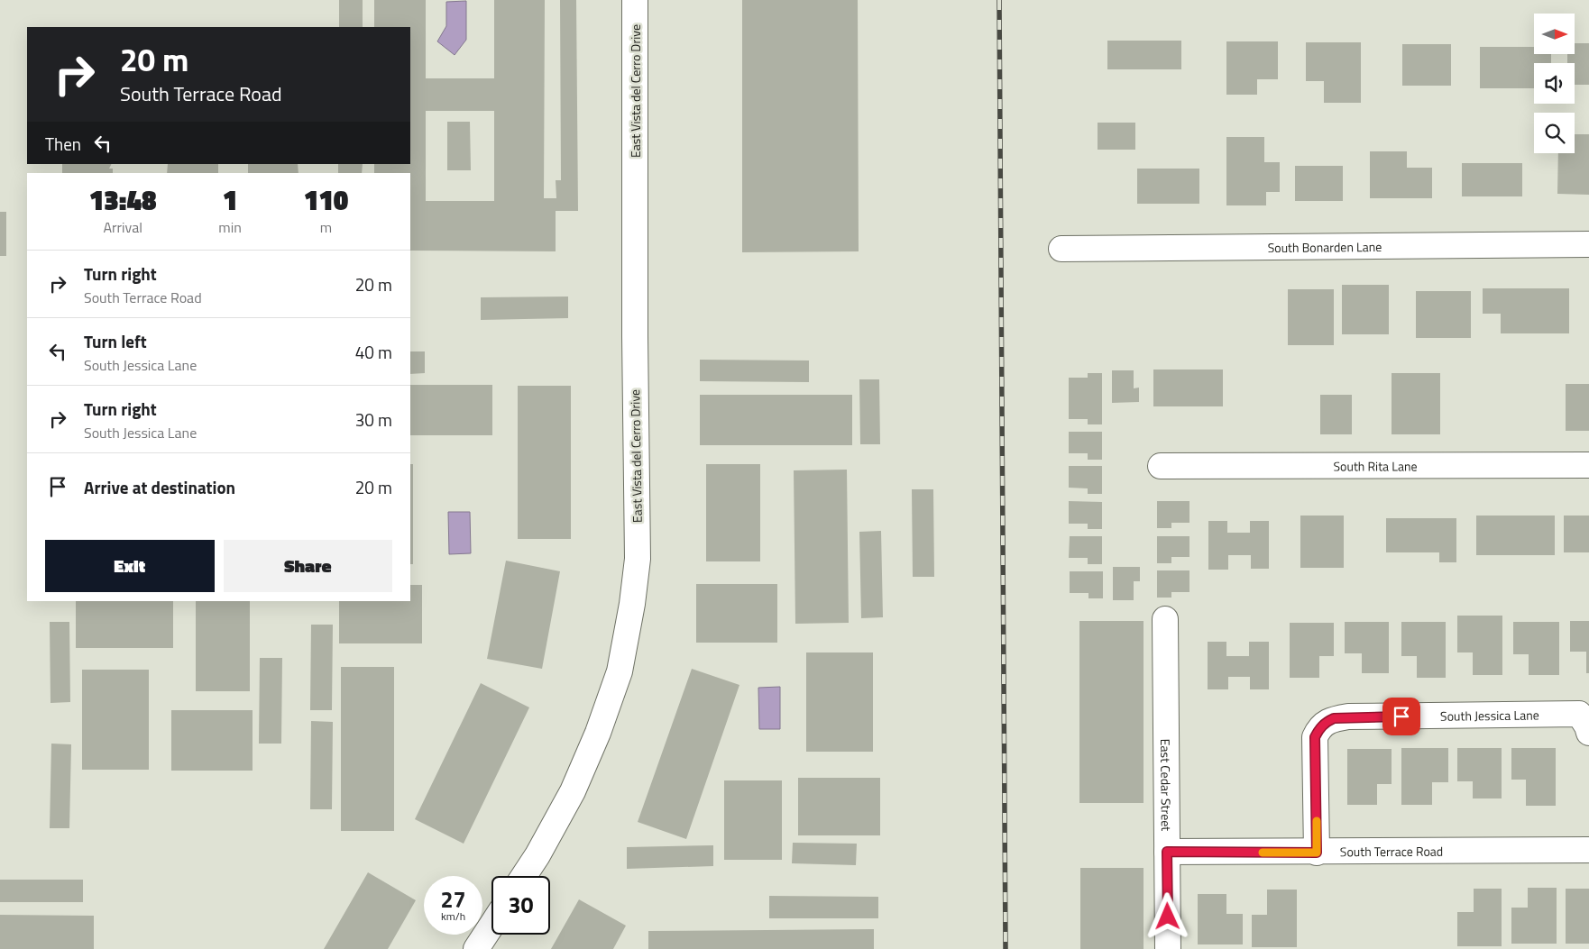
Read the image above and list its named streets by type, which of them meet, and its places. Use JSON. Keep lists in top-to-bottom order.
{
  "streets": {
    "street": [
      "East Vista del Cerro Drive",
      "South Bonarden Lane",
      "South Rita Lane",
      "South Jessica Lane",
      "East Cedar Street",
      "South Terrace Road"
    ]
  },
  "crossings": [
    ["South Jessica Lane", "South Terrace Road"],
    ["East Cedar Street", "South Terrace Road"]
  ],
  "north": "right",
  "page": {
    "turn": ["20 m", "South Terrace Road"],
    "then": "Then",
    "eta": [
      "13:48",
      "Arrival",
      "1",
      "min",
      "110",
      "m"
    ],
    "list": [
      {
        "name": "Turn right",
        "note": "South Terrace Road",
        "value": "20 m"
      },
      {
        "name": "Turn left",
        "note": "South Jessica Lane",
        "value": "40 m"
      },
      {
        "name": "Turn right",
        "note": "South Jessica Lane",
        "value": "30 m"
      },
      {
        "name": "Arrive at destination",
        "value": "20 m"
      }
    ],
    "buttons": ["Exit", "Share"],
    "speed": "27 km/h",
    "limit": "30"
  }
}
